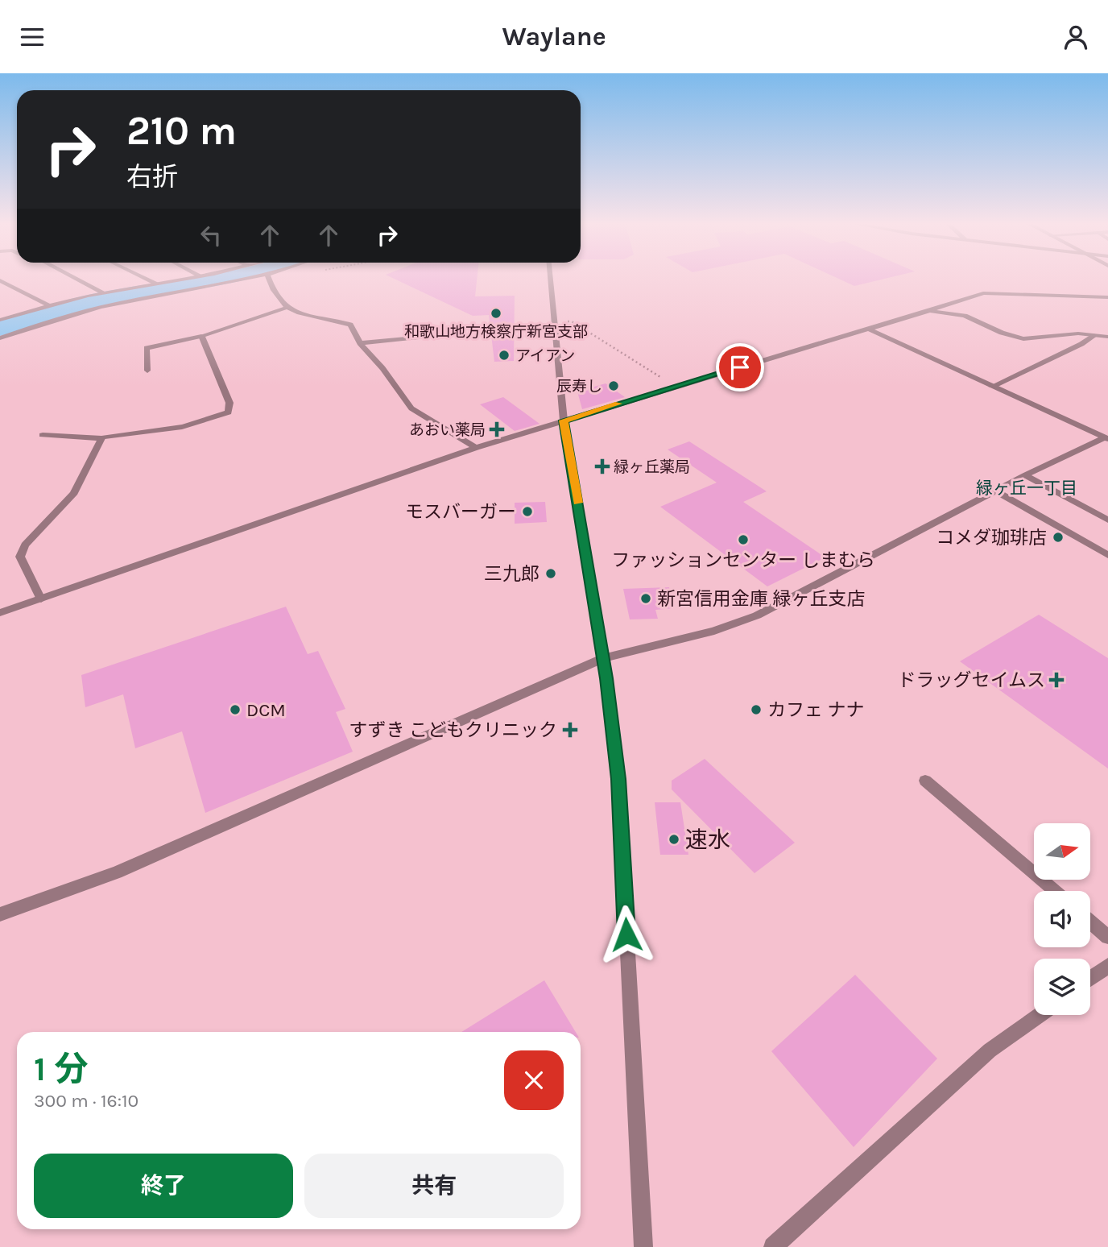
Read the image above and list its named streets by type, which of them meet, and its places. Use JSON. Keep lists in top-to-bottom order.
{
  "districts": ["緑ヶ丘一丁目"],
  "places": {
    "other": [
      "和歌山地方検察庁新宮支部",
      "アイアン",
      "辰寿し",
      "モスバーガー",
      "コメダ珈琲店",
      "ファッションセンター しまむら",
      "三九郎",
      "新宮信用金庫 緑ヶ丘支店",
      "DCM",
      "カフェ ナナ",
      "速水"
    ],
    "health": [
      "あおい薬局",
      "緑ヶ丘薬局",
      "ドラッグセイムス",
      "すずき こどもクリニック"
    ]
  },
  "north": "right",
  "page": {
    "header": "Waylane",
    "turn": ["210 m", "右折"],
    "heading": ["1 分", "300 m · 16:10"],
    "buttons": ["終了", "共有"]
  }
}
